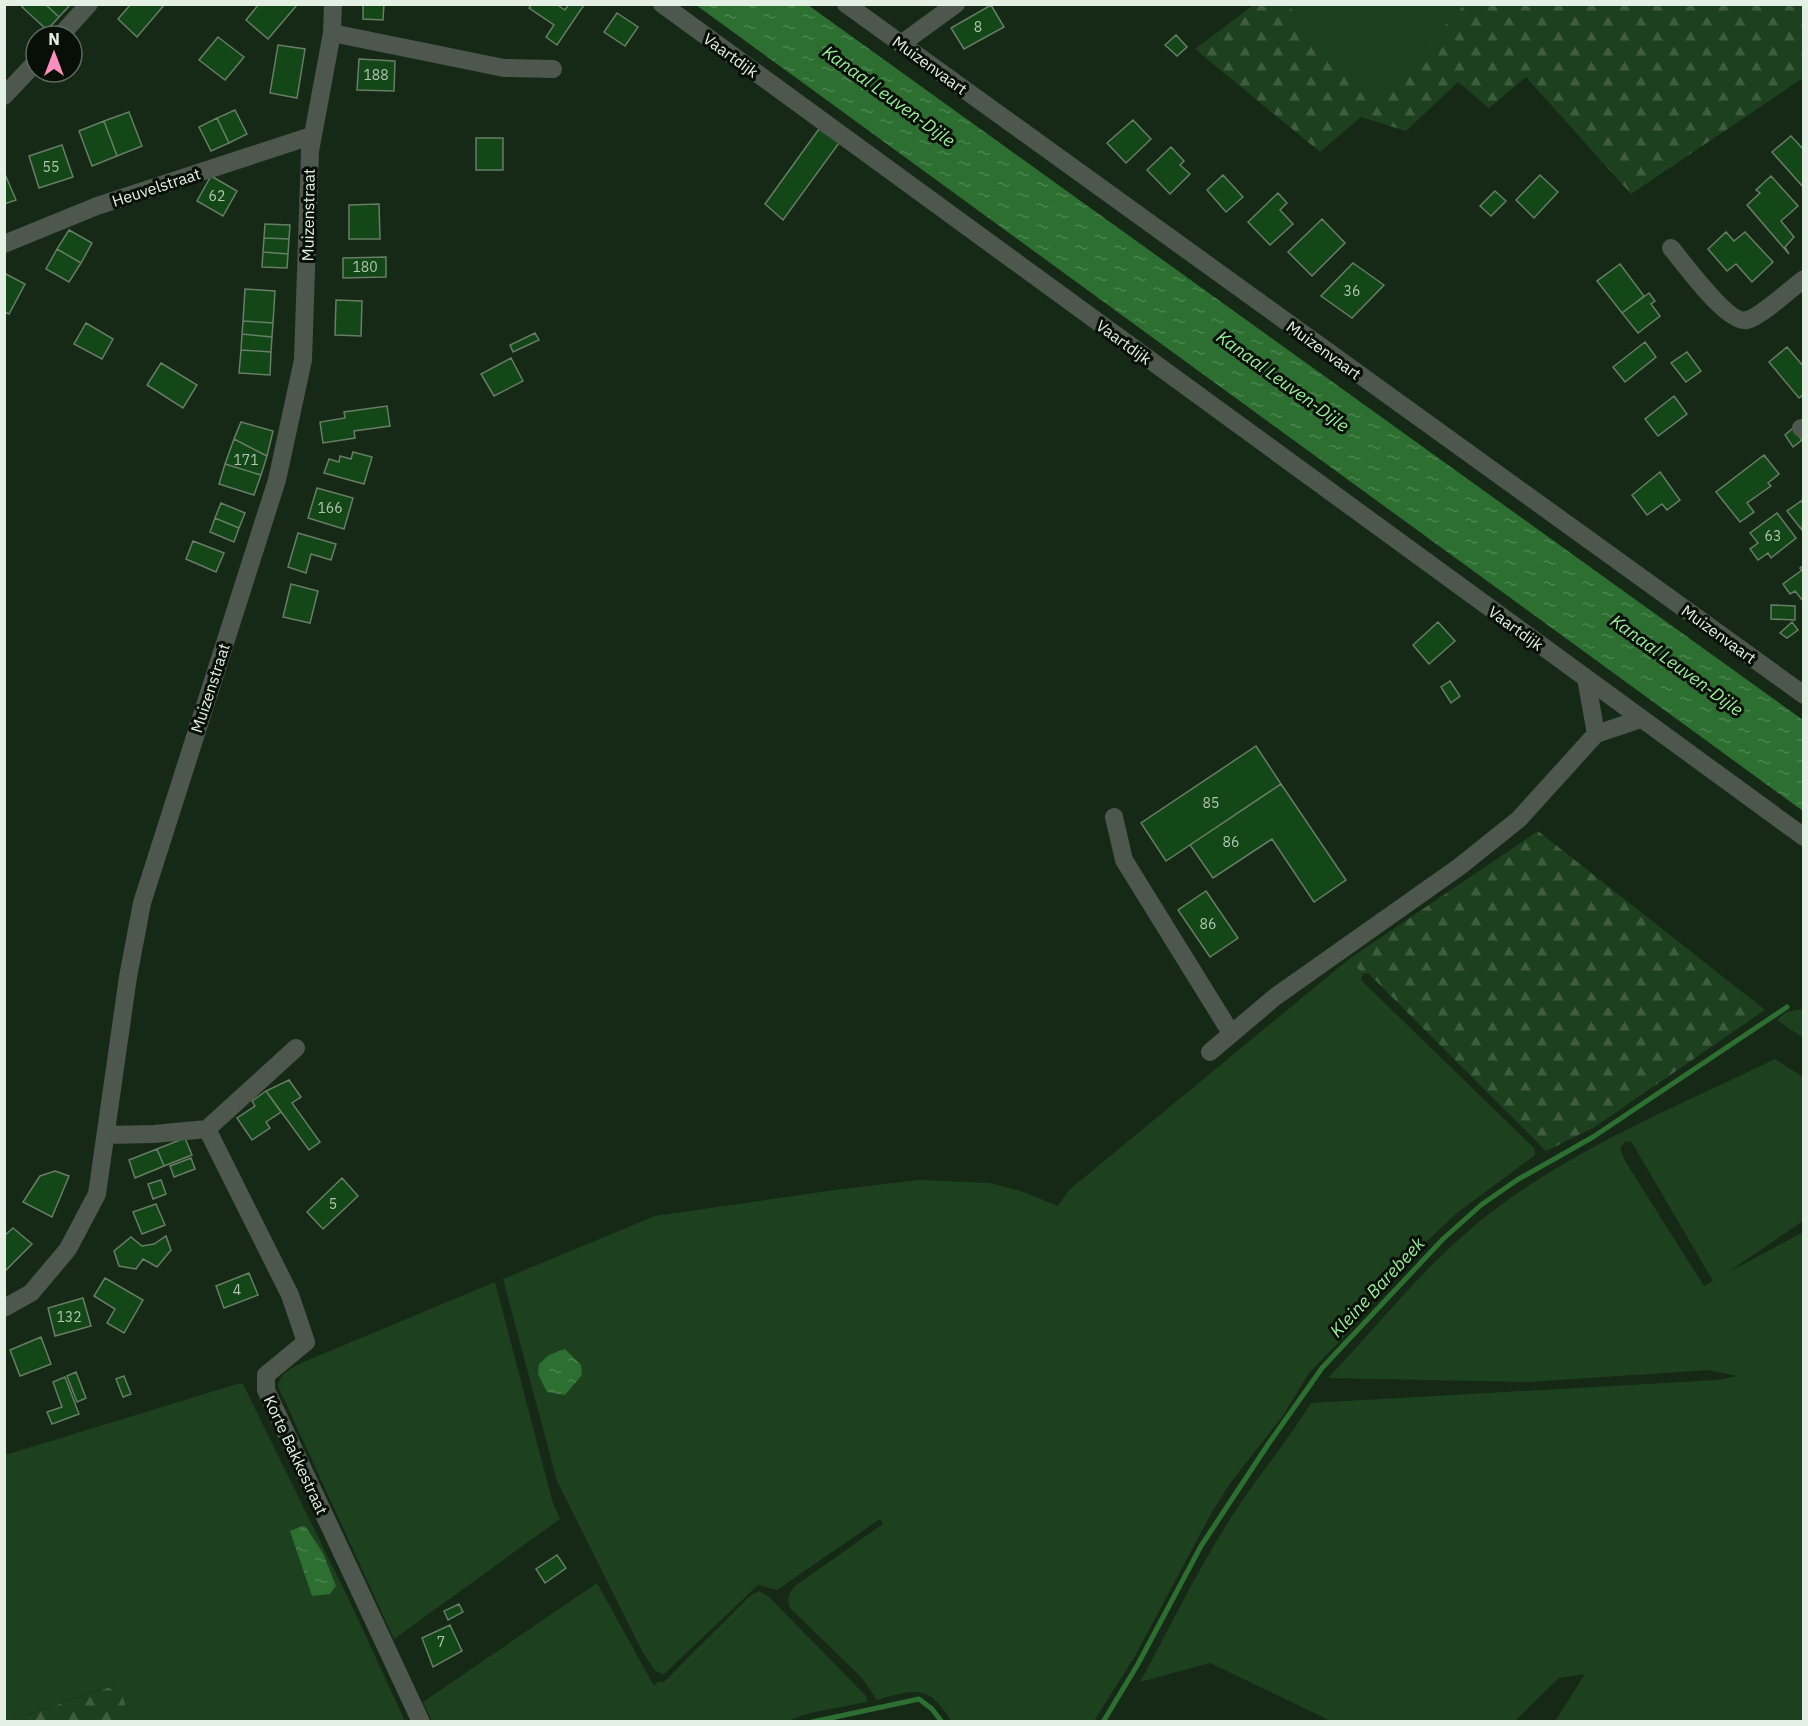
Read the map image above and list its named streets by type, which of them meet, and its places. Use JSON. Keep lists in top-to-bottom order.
{
  "streets": {
    "street": [
      "Vaartdijk",
      "Muizenvaart",
      "Heuvelstraat",
      "Muizenstraat",
      "Korte Bakkestraat"
    ]
  },
  "crossings": [
    ["Heuvelstraat", "Muizenstraat"]
  ],
  "water": ["Kanaal Leuven-Dijle", "Kleine Barebeek"],
  "house_numbers": [
    "8",
    "188",
    "55",
    "62",
    "180",
    "36",
    "171",
    "166",
    "63",
    "85",
    "86",
    "86",
    "5",
    "4",
    "132",
    "7"
  ],
  "north": "top"
}
